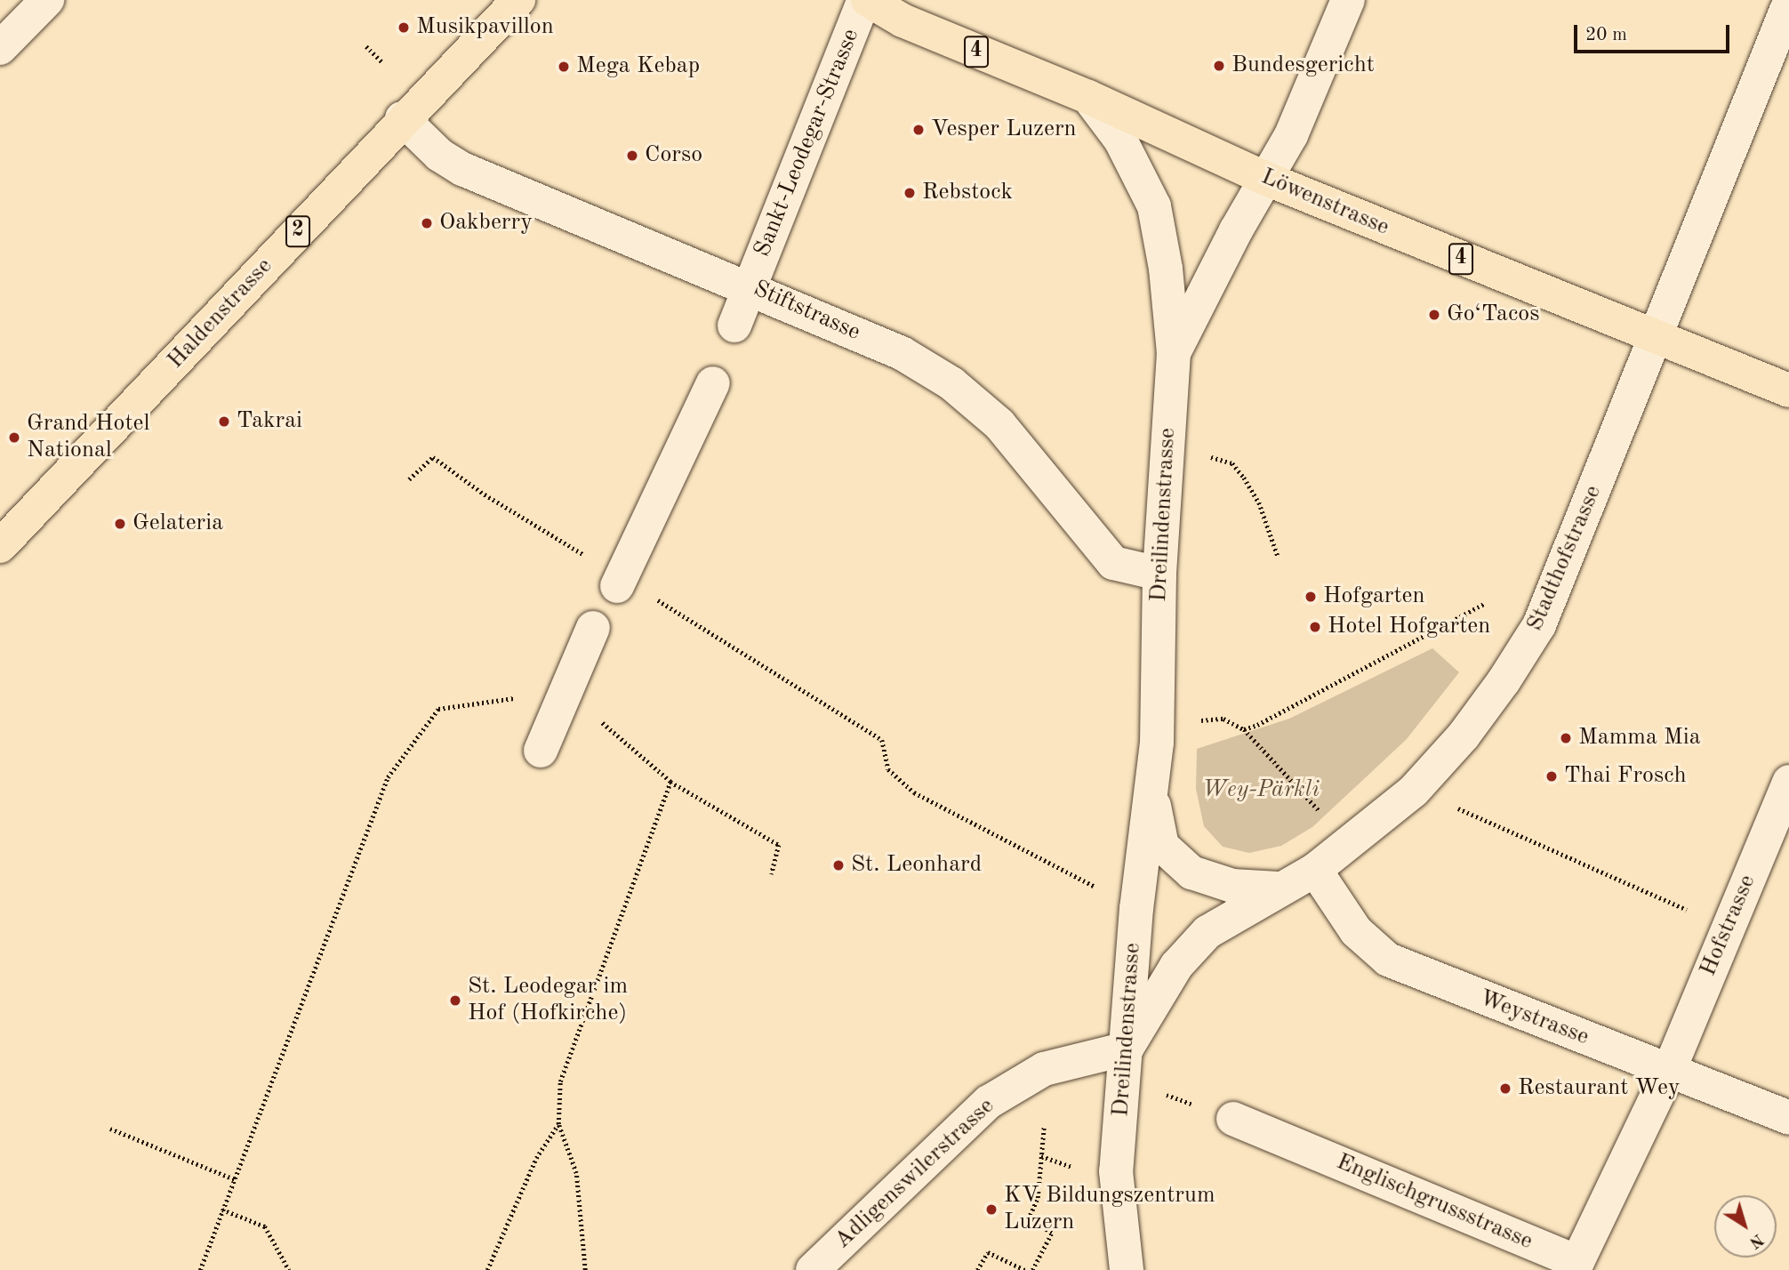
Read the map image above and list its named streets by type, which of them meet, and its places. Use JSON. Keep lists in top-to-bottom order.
{
  "streets": {
    "main road": [
      "4",
      "Löwenstrasse",
      "2",
      "Haldenstrasse"
    ],
    "street": [
      "Sankt-Leodegar-Strasse",
      "Stiftstrasse",
      "Dreilindenstrasse",
      "Stadthofstrasse",
      "Hofstrasse",
      "Weystrasse",
      "Adligenswilerstrasse",
      "Englischgrussstrasse"
    ]
  },
  "crossings": [
    ["Sankt-Leodegar-Strasse", "Löwenstrasse"],
    ["Sankt-Leodegar-Strasse", "Stiftstrasse"],
    ["Löwenstrasse", "Dreilindenstrasse"],
    ["Löwenstrasse", "Stadthofstrasse"],
    ["Stiftstrasse", "Haldenstrasse"],
    ["Stiftstrasse", "Dreilindenstrasse"],
    ["Dreilindenstrasse", "Stadthofstrasse"],
    ["Dreilindenstrasse", "Adligenswilerstrasse"],
    ["Stadthofstrasse", "Weystrasse"],
    ["Stadthofstrasse", "Adligenswilerstrasse"],
    ["Hofstrasse", "Weystrasse"],
    ["Hofstrasse", "Englischgrussstrasse"],
    ["Weystrasse", "Englischgrussstrasse"]
  ],
  "parks": ["Wey-Pärkli"],
  "places": [
    "Musikpavillon",
    "Bundesgericht",
    "Mega Kebap",
    "Vesper Luzern",
    "Corso",
    "Rebstock",
    "Oakberry",
    "Go‘Tacos",
    "Takrai",
    "Grand Hotel National",
    "Gelateria",
    "Hofgarten",
    "Hotel Hofgarten",
    "Mamma Mia",
    "Thai Frosch",
    "St. Leonhard",
    "St. Leodegar im Hof (Hofkirche)",
    "Restaurant Wey",
    "KV Bildungszentrum Luzern"
  ],
  "scale_bar": "20 m",
  "north": "bottom right"
}
